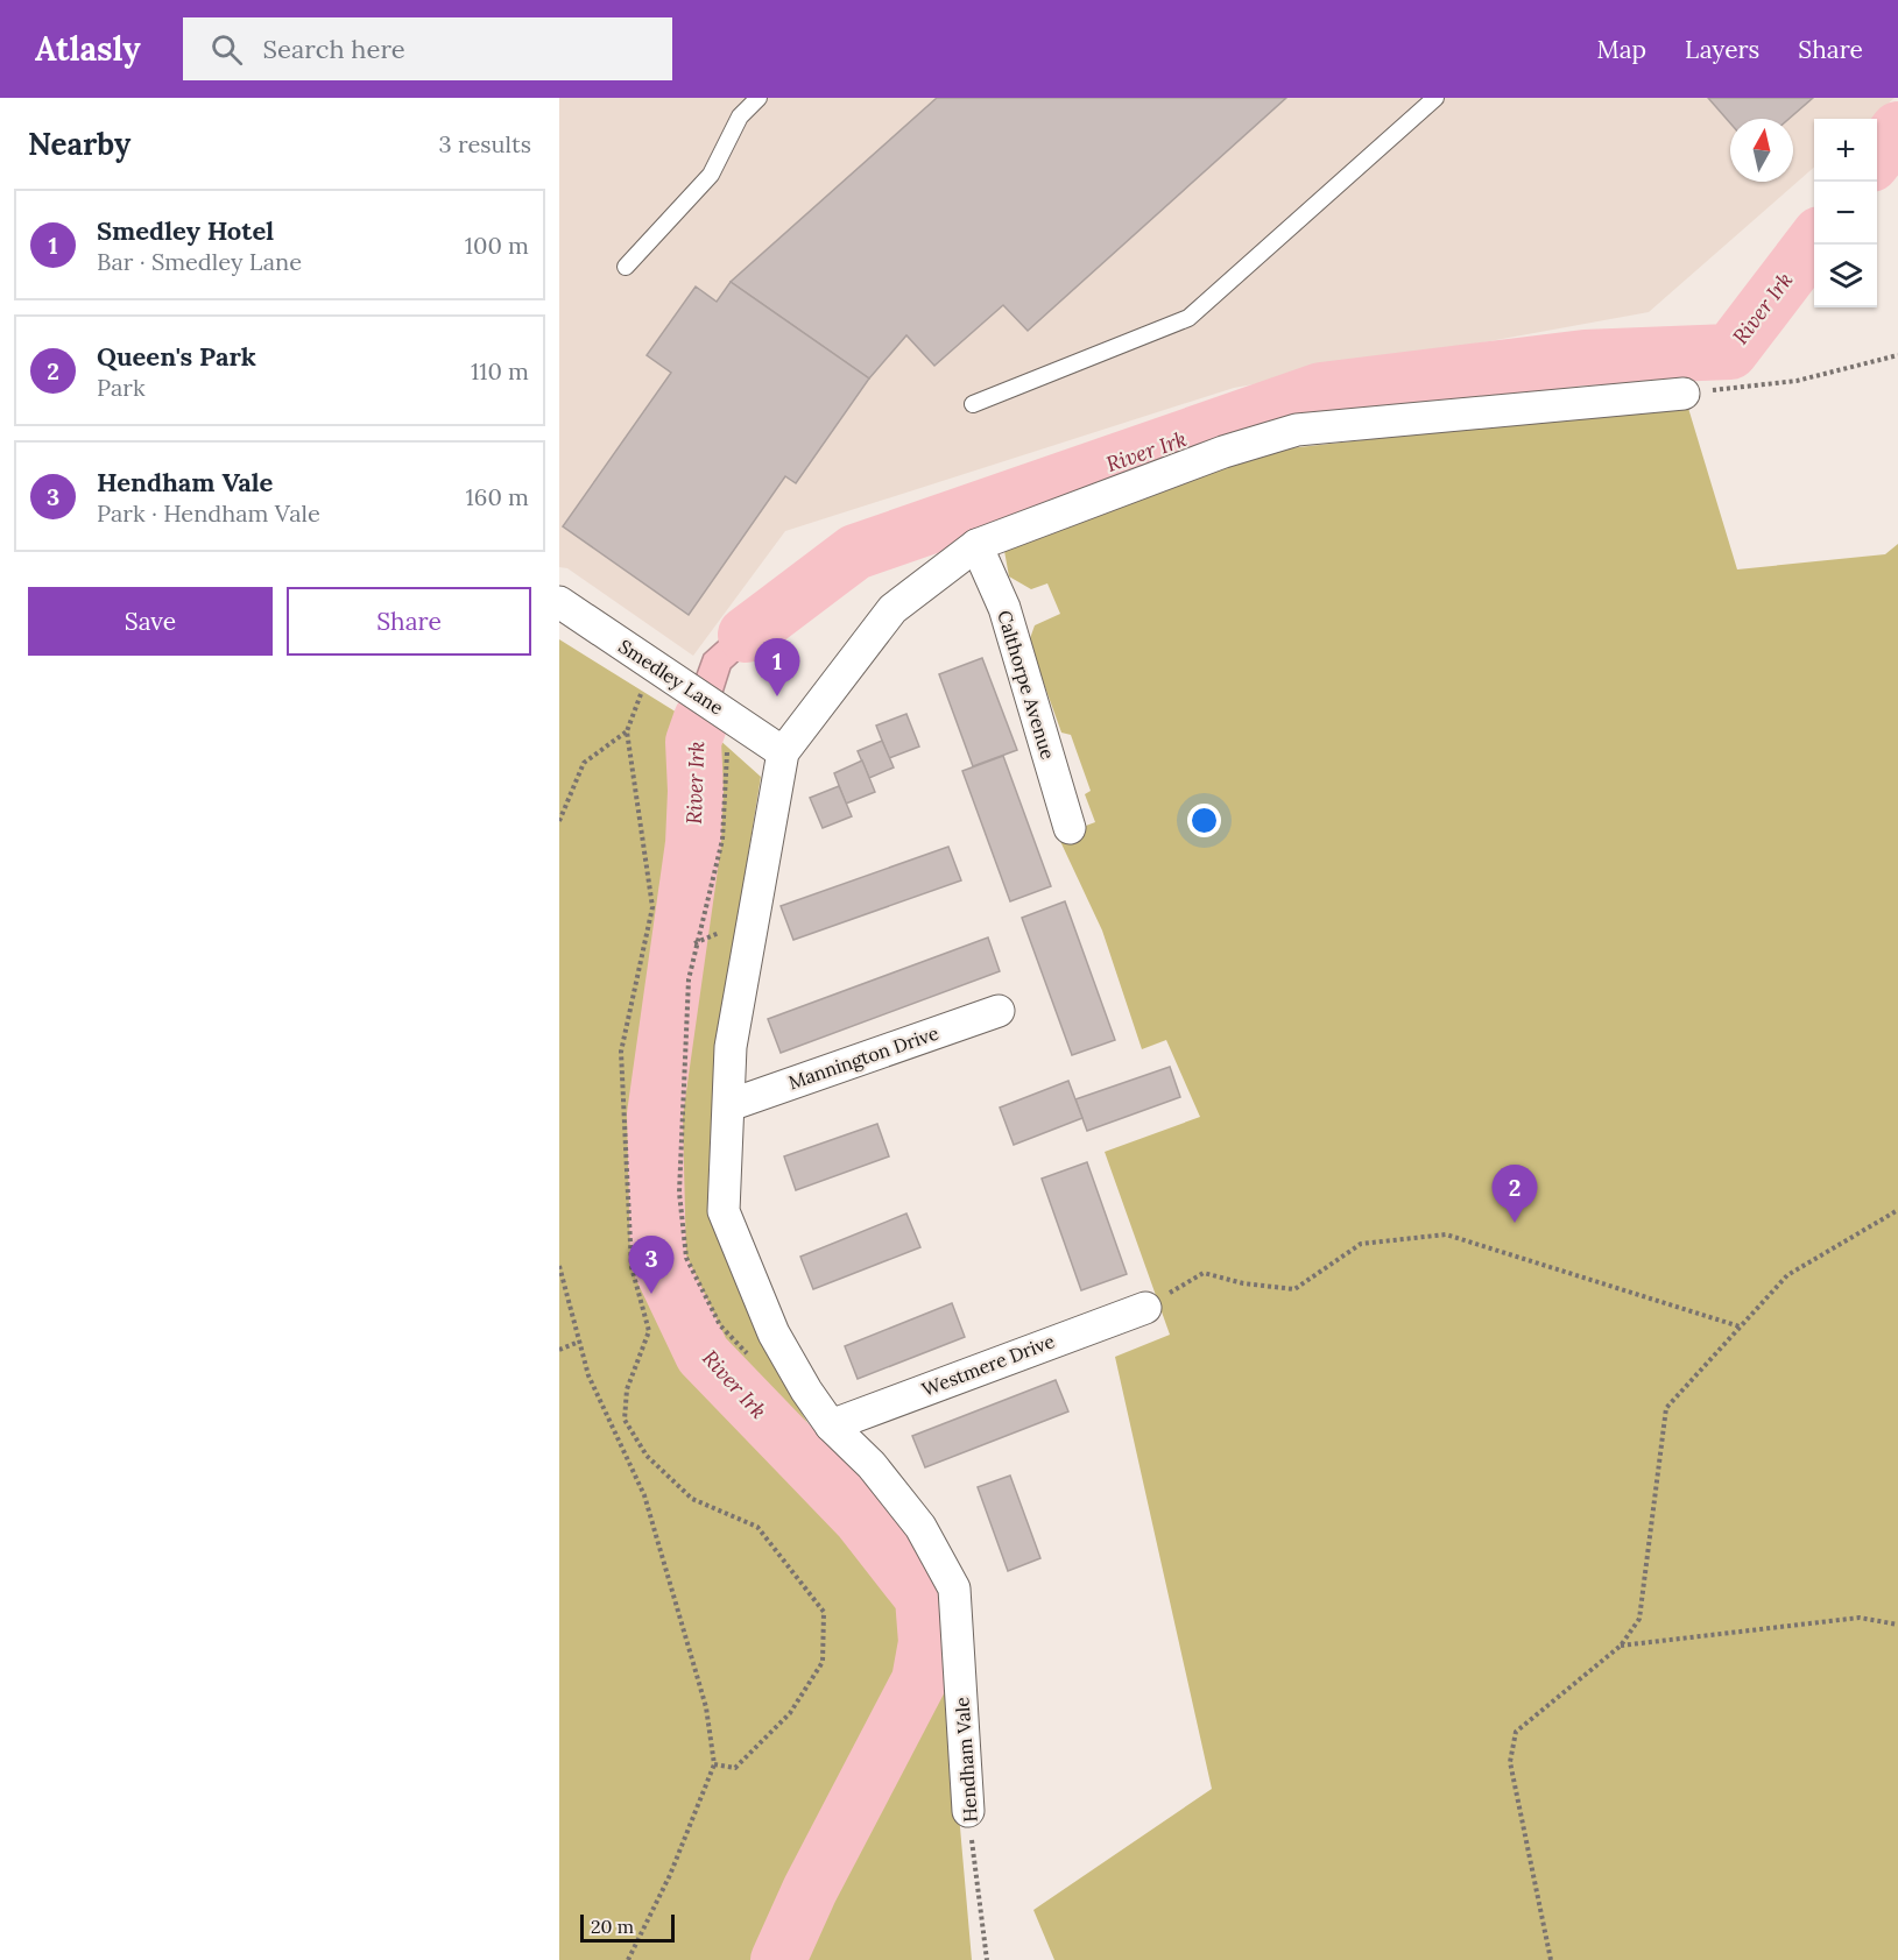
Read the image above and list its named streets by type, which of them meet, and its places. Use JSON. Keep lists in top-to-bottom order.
{
  "streets": {
    "street": [
      "Smedley Lane",
      "Calthorpe Avenue",
      "Mannington Drive",
      "Westmere Drive",
      "Hendham Vale"
    ]
  },
  "crossings": [
    ["Smedley Lane", "Hendham Vale"],
    ["Mannington Drive", "Hendham Vale"],
    ["Westmere Drive", "Hendham Vale"]
  ],
  "water": ["River Irk"],
  "scale_bar": "20 m",
  "north": "top",
  "page": {
    "header": "Atlasly",
    "search": "Search here",
    "nav": ["Map", "Layers", "Share"],
    "heading": ["Nearby", "3 results"],
    "map_buttons": ["+", "−"],
    "list": [
      {
        "mark": "1",
        "name": "Smedley Hotel",
        "note": "Bar · Smedley Lane",
        "value": "100 m"
      },
      {
        "mark": "2",
        "name": "Queen's Park",
        "note": "Park",
        "value": "110 m"
      },
      {
        "mark": "3",
        "name": "Hendham Vale",
        "note": "Park · Hendham Vale",
        "value": "160 m"
      }
    ],
    "buttons": ["Save", "Share"],
    "pins": ["1", "2", "3"],
    "scale": "20 m"
  }
}
